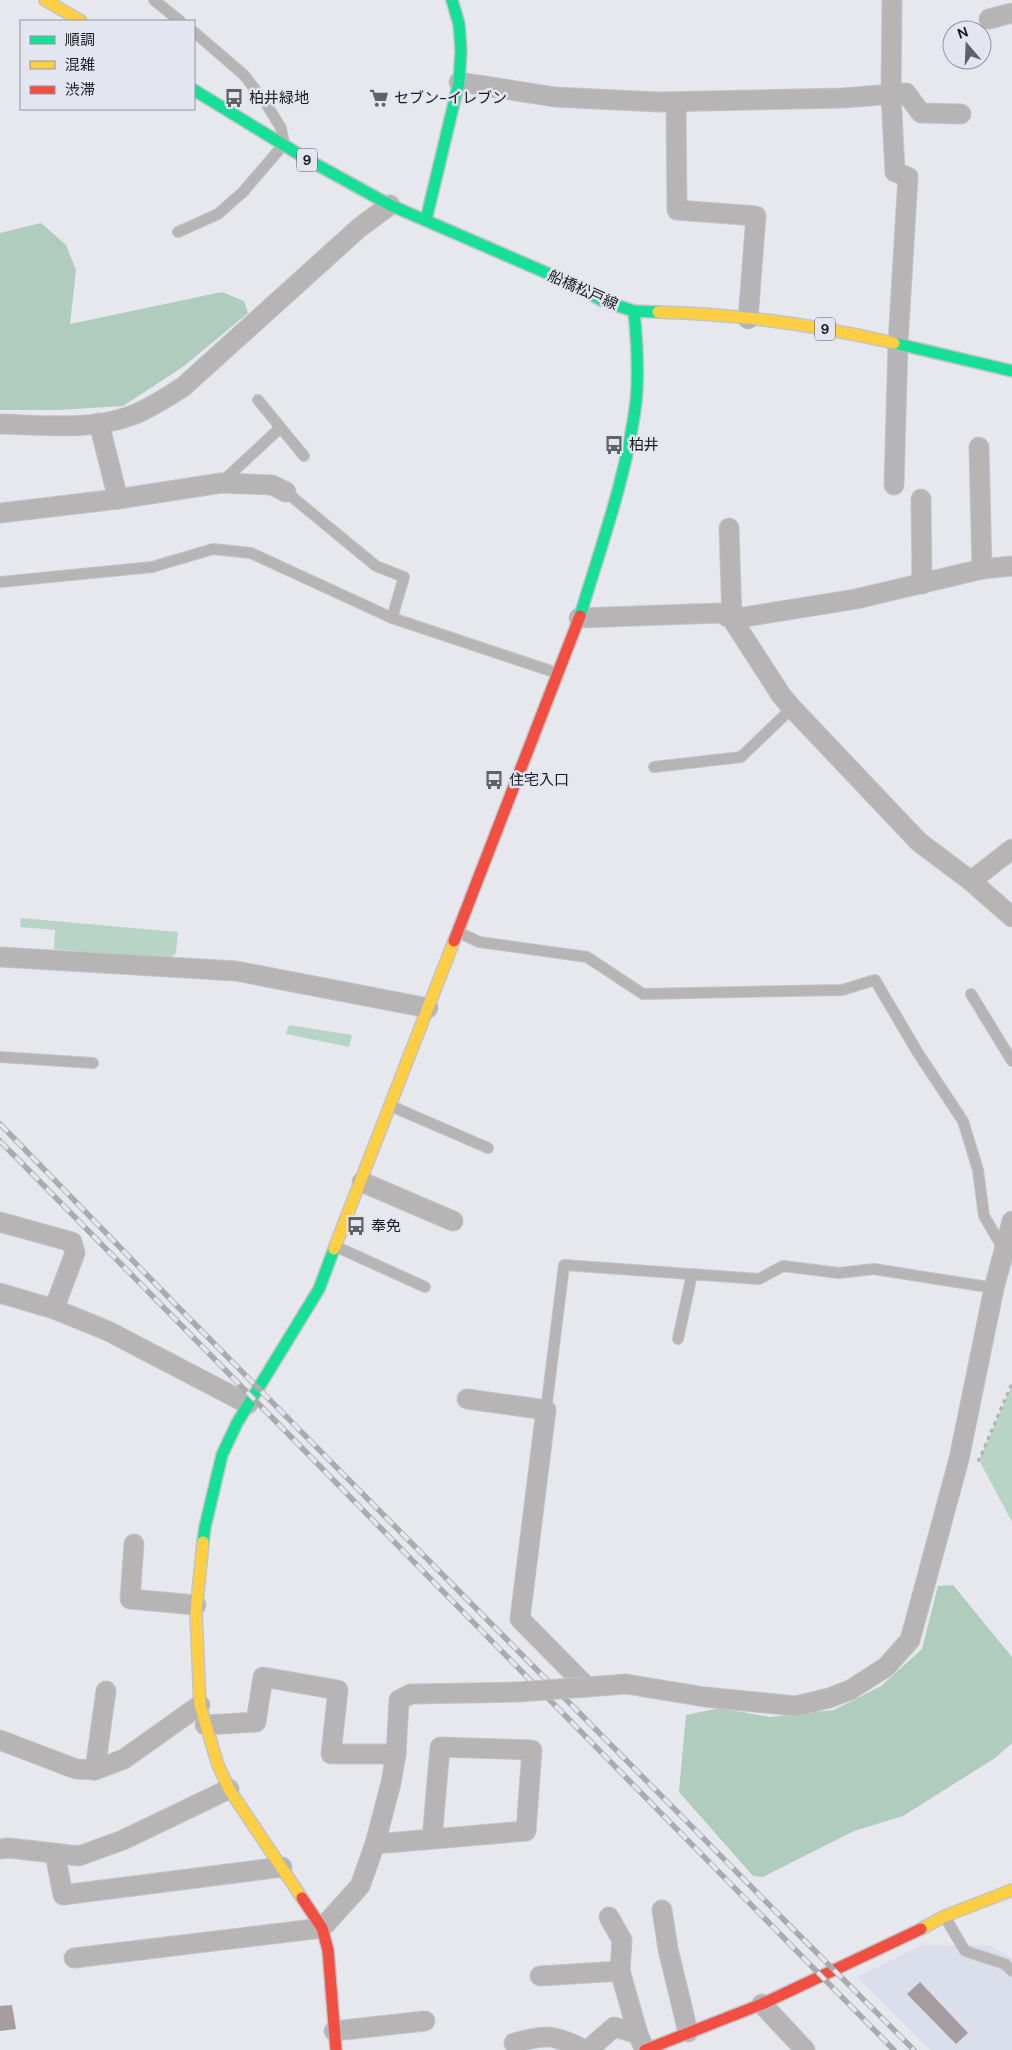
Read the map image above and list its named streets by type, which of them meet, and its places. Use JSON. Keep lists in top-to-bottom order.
{
  "streets": {
    "street": ["9", "船橋松戸線"]
  },
  "places": {
    "bus stop": [
      "柏井緑地",
      "柏井",
      "住宅入口",
      "奉免"
    ],
    "supermarket": ["セブン-イレブン"]
  },
  "legend": ["順調", "混雑", "渋滞"],
  "north": "top"
}
